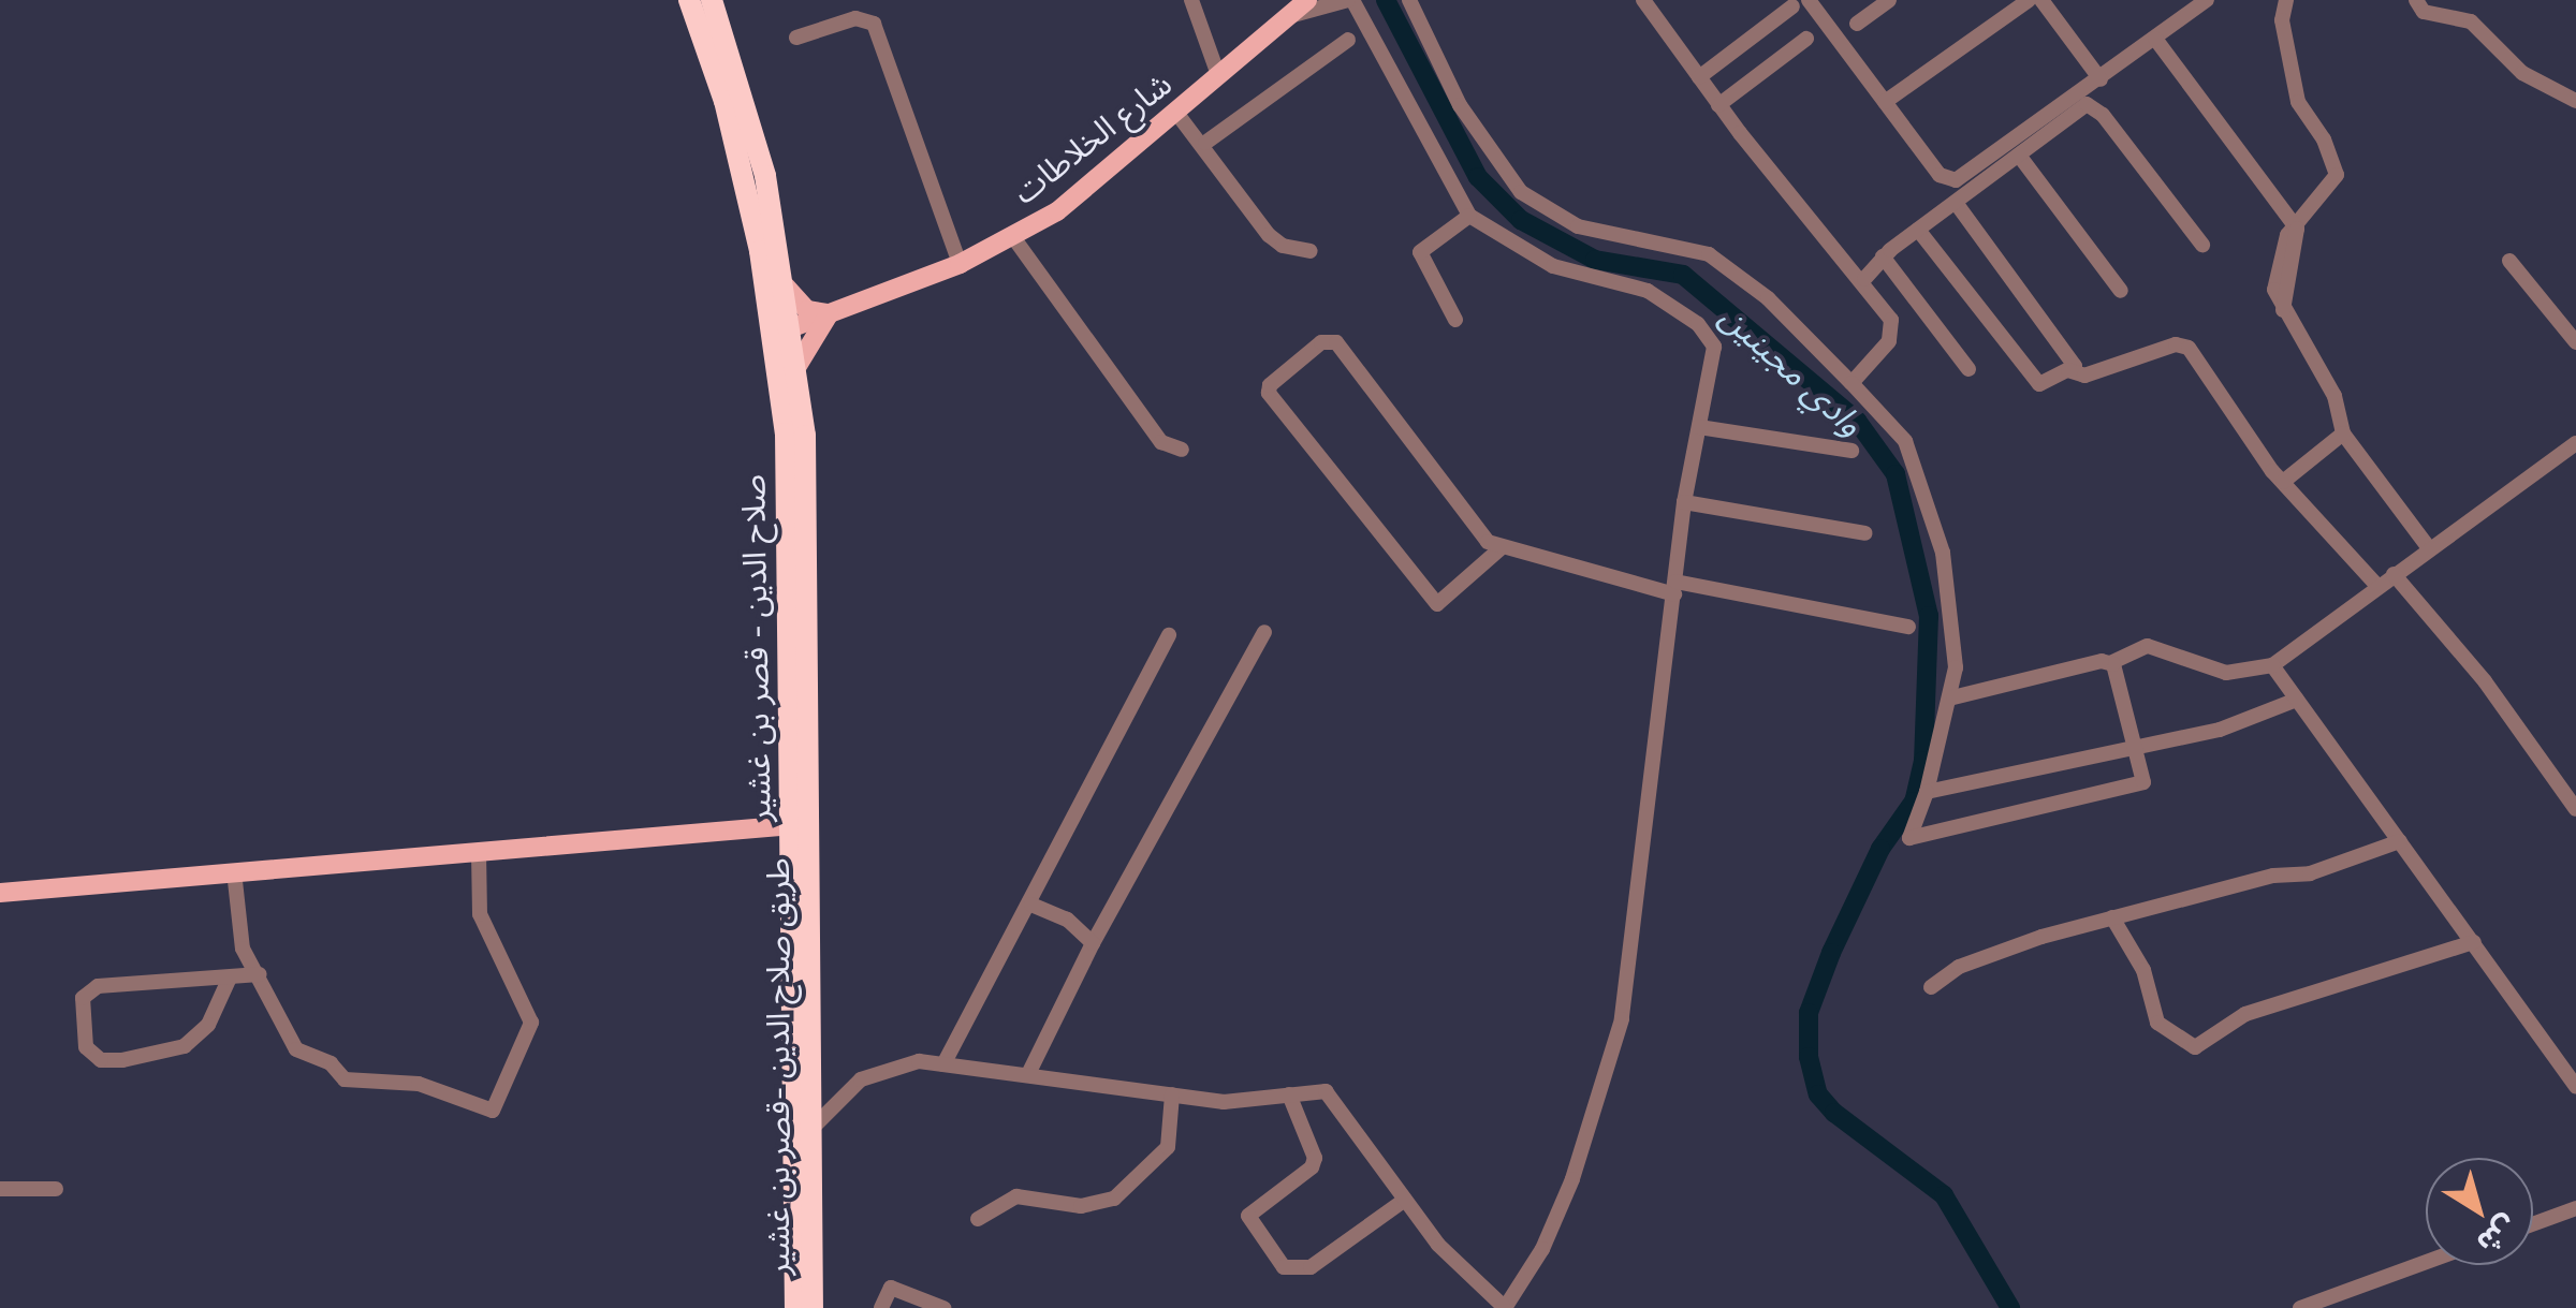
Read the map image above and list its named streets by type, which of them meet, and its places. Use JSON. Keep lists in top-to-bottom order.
{
  "streets": {
    "highway": ["صلاح الدين - قصر بن غشير", "طريق صلاح الدين -قصر بن غشير"],
    "main road": ["شارع الخلاطات"]
  },
  "crossings": [
    ["شارع الخلاطات", "صلاح الدين - قصر بن غشير"],
    ["شارع الخلاطات", "طريق صلاح الدين -قصر بن غشير"],
    ["صلاح الدين - قصر بن غشير", "طريق صلاح الدين -قصر بن غشير"]
  ],
  "water": ["وادي مجينين"],
  "north": "bottom right"
}
